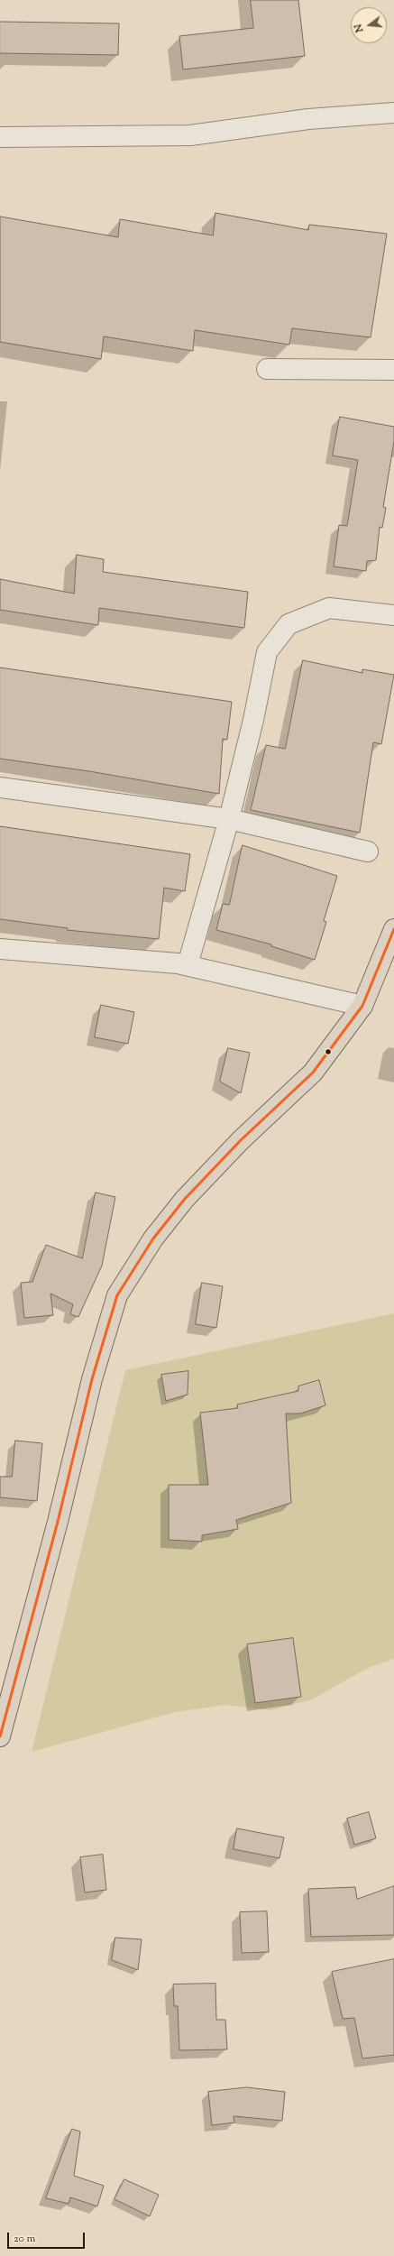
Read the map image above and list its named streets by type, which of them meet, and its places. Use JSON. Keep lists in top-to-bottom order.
{
  "scale_bar": "20 m",
  "north": "left"
}
